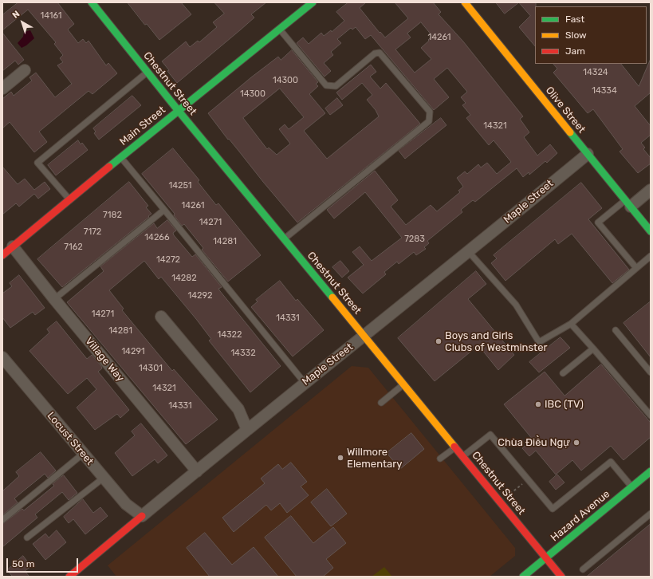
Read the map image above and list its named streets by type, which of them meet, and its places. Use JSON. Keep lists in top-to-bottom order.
{
  "streets": {
    "street": [
      "Chestnut Street",
      "Olive Street",
      "Main Street",
      "Maple Street",
      "Village Way",
      "Locust Street",
      "Hazard Avenue"
    ]
  },
  "crossings": [
    ["Chestnut Street", "Main Street"],
    ["Chestnut Street", "Maple Street"],
    ["Chestnut Street", "Hazard Avenue"],
    ["Olive Street", "Maple Street"],
    ["Main Street", "Village Way"],
    ["Maple Street", "Village Way"],
    ["Maple Street", "Locust Street"]
  ],
  "places": [
    "Boys and Girls Clubs of Westminster",
    "IBC (TV)",
    "Chùa Điều Ngự",
    "Willmore Elementary"
  ],
  "house_numbers": [
    "14161",
    "14261",
    "14324",
    "14300",
    "14334",
    "14300",
    "14321",
    "14251",
    "14261",
    "7182",
    "14271",
    "7172",
    "14266",
    "7283",
    "14281",
    "7162",
    "14272",
    "14282",
    "14292",
    "14271",
    "14331",
    "14281",
    "14322",
    "14291",
    "14332",
    "14301",
    "14321",
    "14331"
  ],
  "legend": ["Fast", "Slow", "Jam"],
  "scale_bar": "50 m",
  "north": "top left"
}
